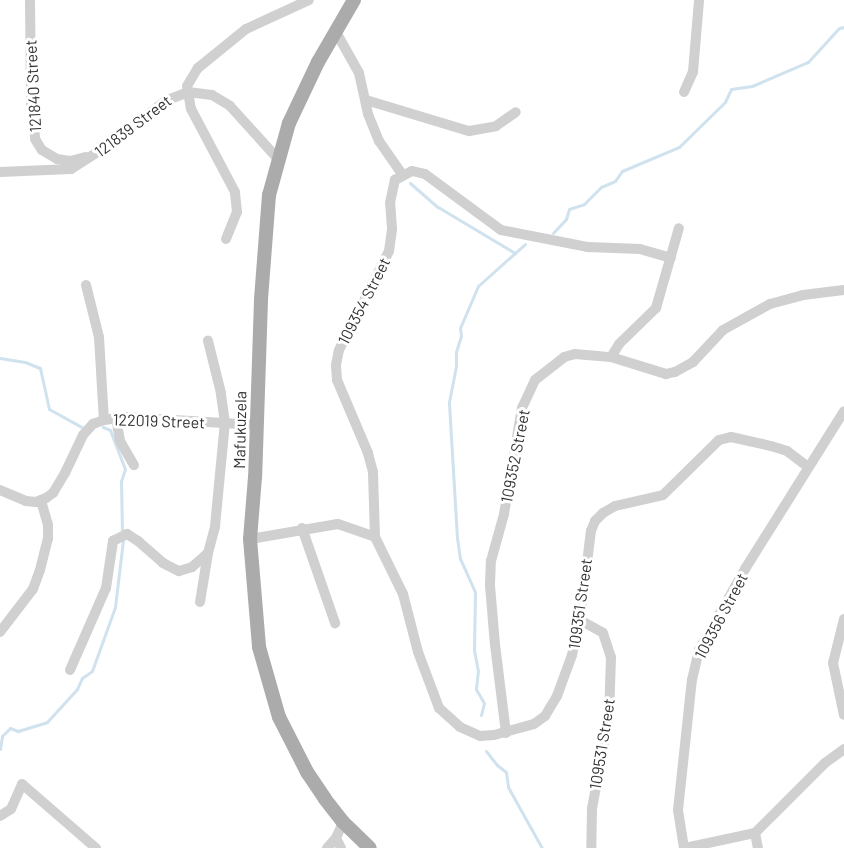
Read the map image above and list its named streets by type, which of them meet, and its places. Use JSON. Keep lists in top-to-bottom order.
{
  "streets": {
    "main road": ["Mafukuzela"],
    "street": [
      "121840 Street",
      "121839 Street",
      "109354 Street",
      "122019 Street",
      "109352 Street",
      "109351 Street",
      "109356 Street",
      "109531 Street"
    ]
  },
  "crossings": [
    ["121840 Street", "121839 Street"],
    ["121839 Street", "Mafukuzela"],
    ["109354 Street", "109351 Street"],
    ["122019 Street", "Mafukuzela"],
    ["109352 Street", "109351 Street"],
    ["109351 Street", "109356 Street"],
    ["109351 Street", "109531 Street"]
  ]
}
